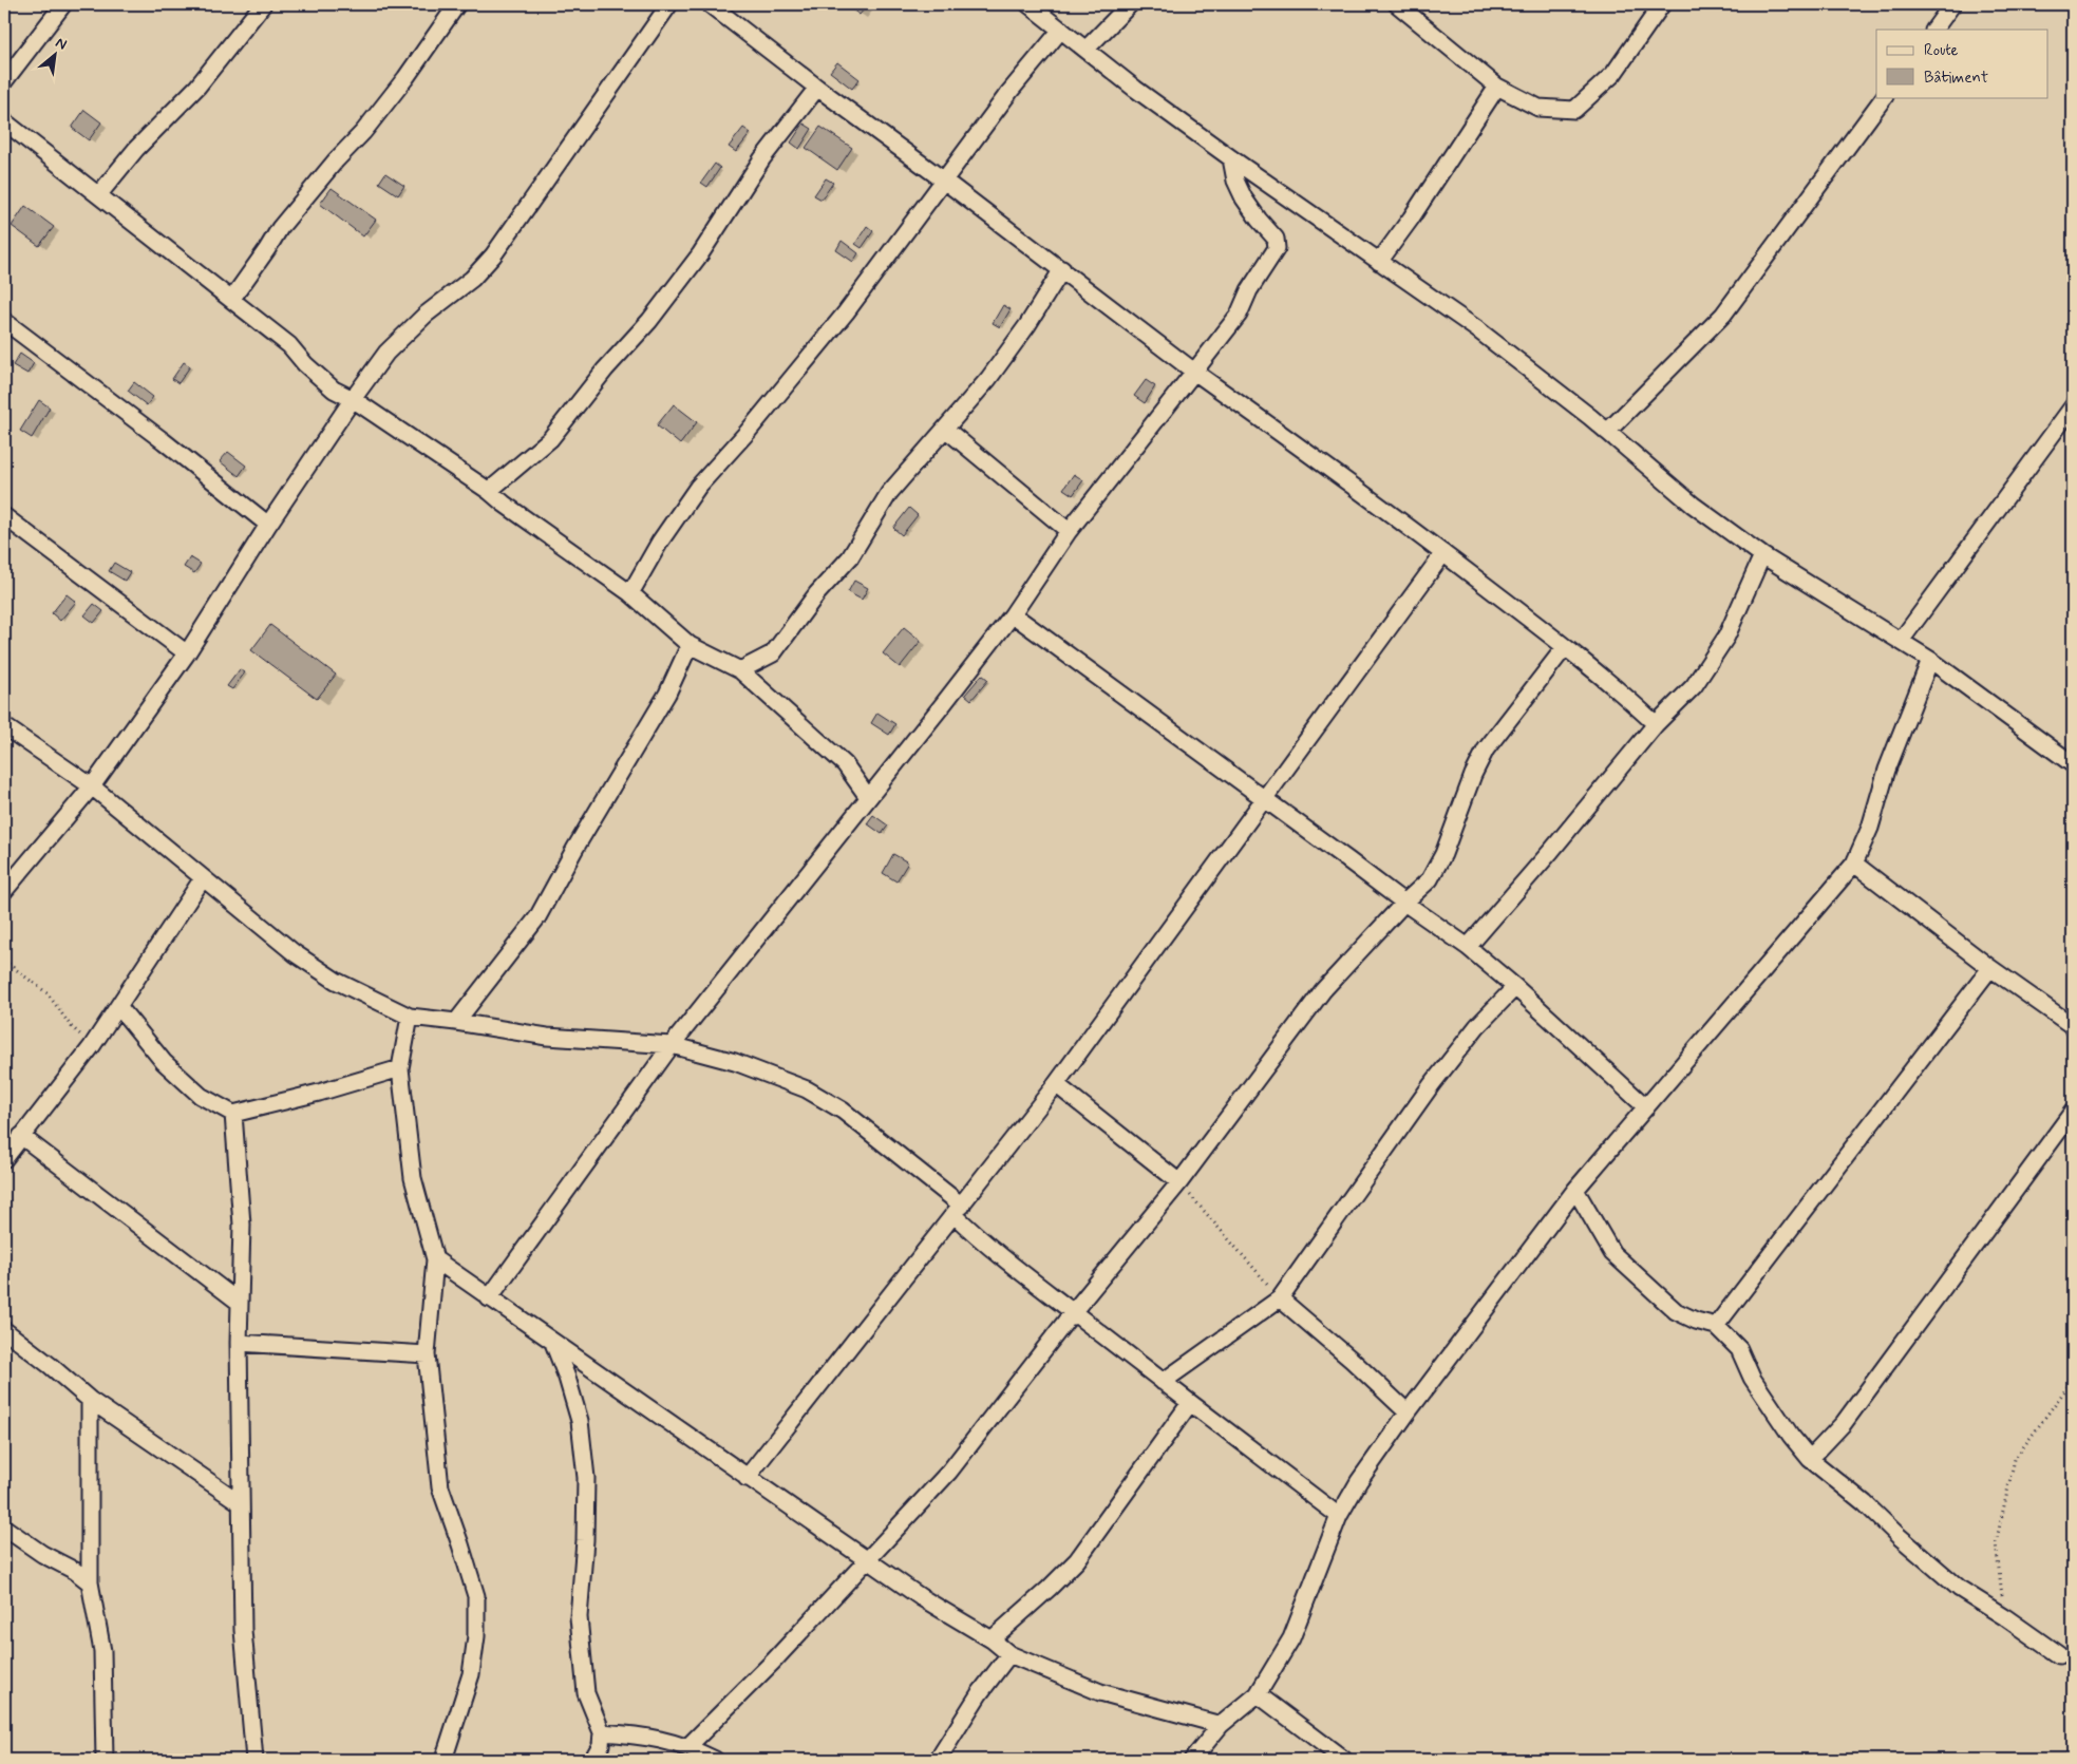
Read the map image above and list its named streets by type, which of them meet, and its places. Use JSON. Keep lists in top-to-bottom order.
{
  "legend": ["Route", "Bâtiment"],
  "north": "top right"
}
